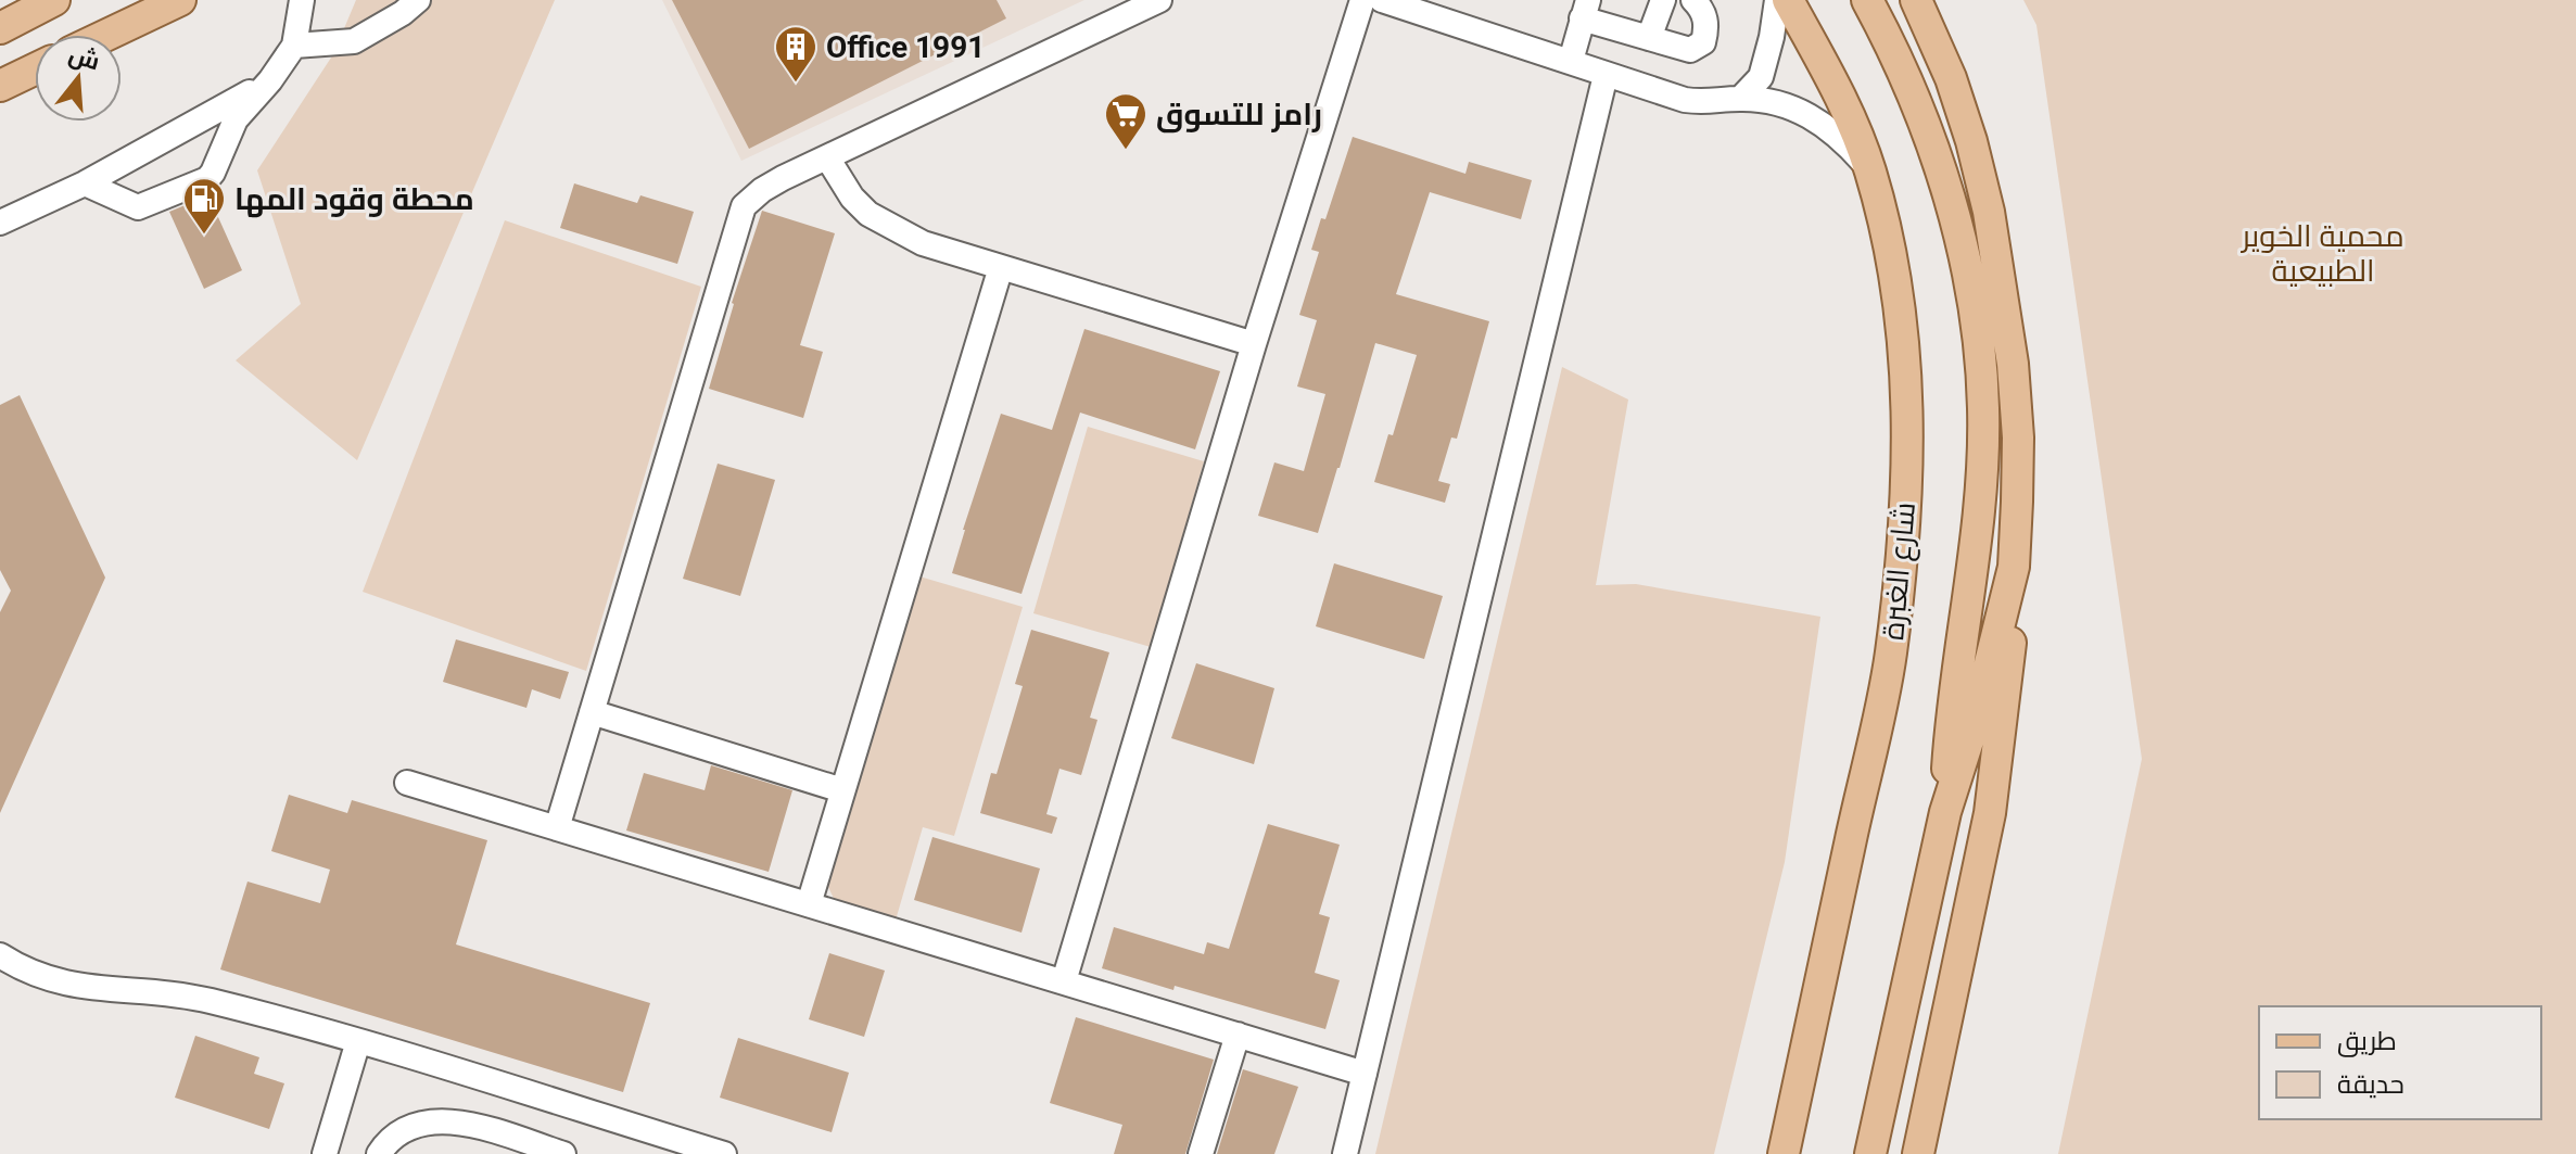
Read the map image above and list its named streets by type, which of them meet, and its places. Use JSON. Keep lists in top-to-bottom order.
{
  "streets": {
    "main road": ["شارع الغبرة"]
  },
  "parks": ["محمية الخوير الطبيعية"],
  "places": {
    "building": ["Office 1991"],
    "supermarket": ["رامز للتسوق"],
    "fuel station": ["محطة وقود المها"]
  },
  "legend": ["طريق", "حديقة"],
  "north": "top"
}
